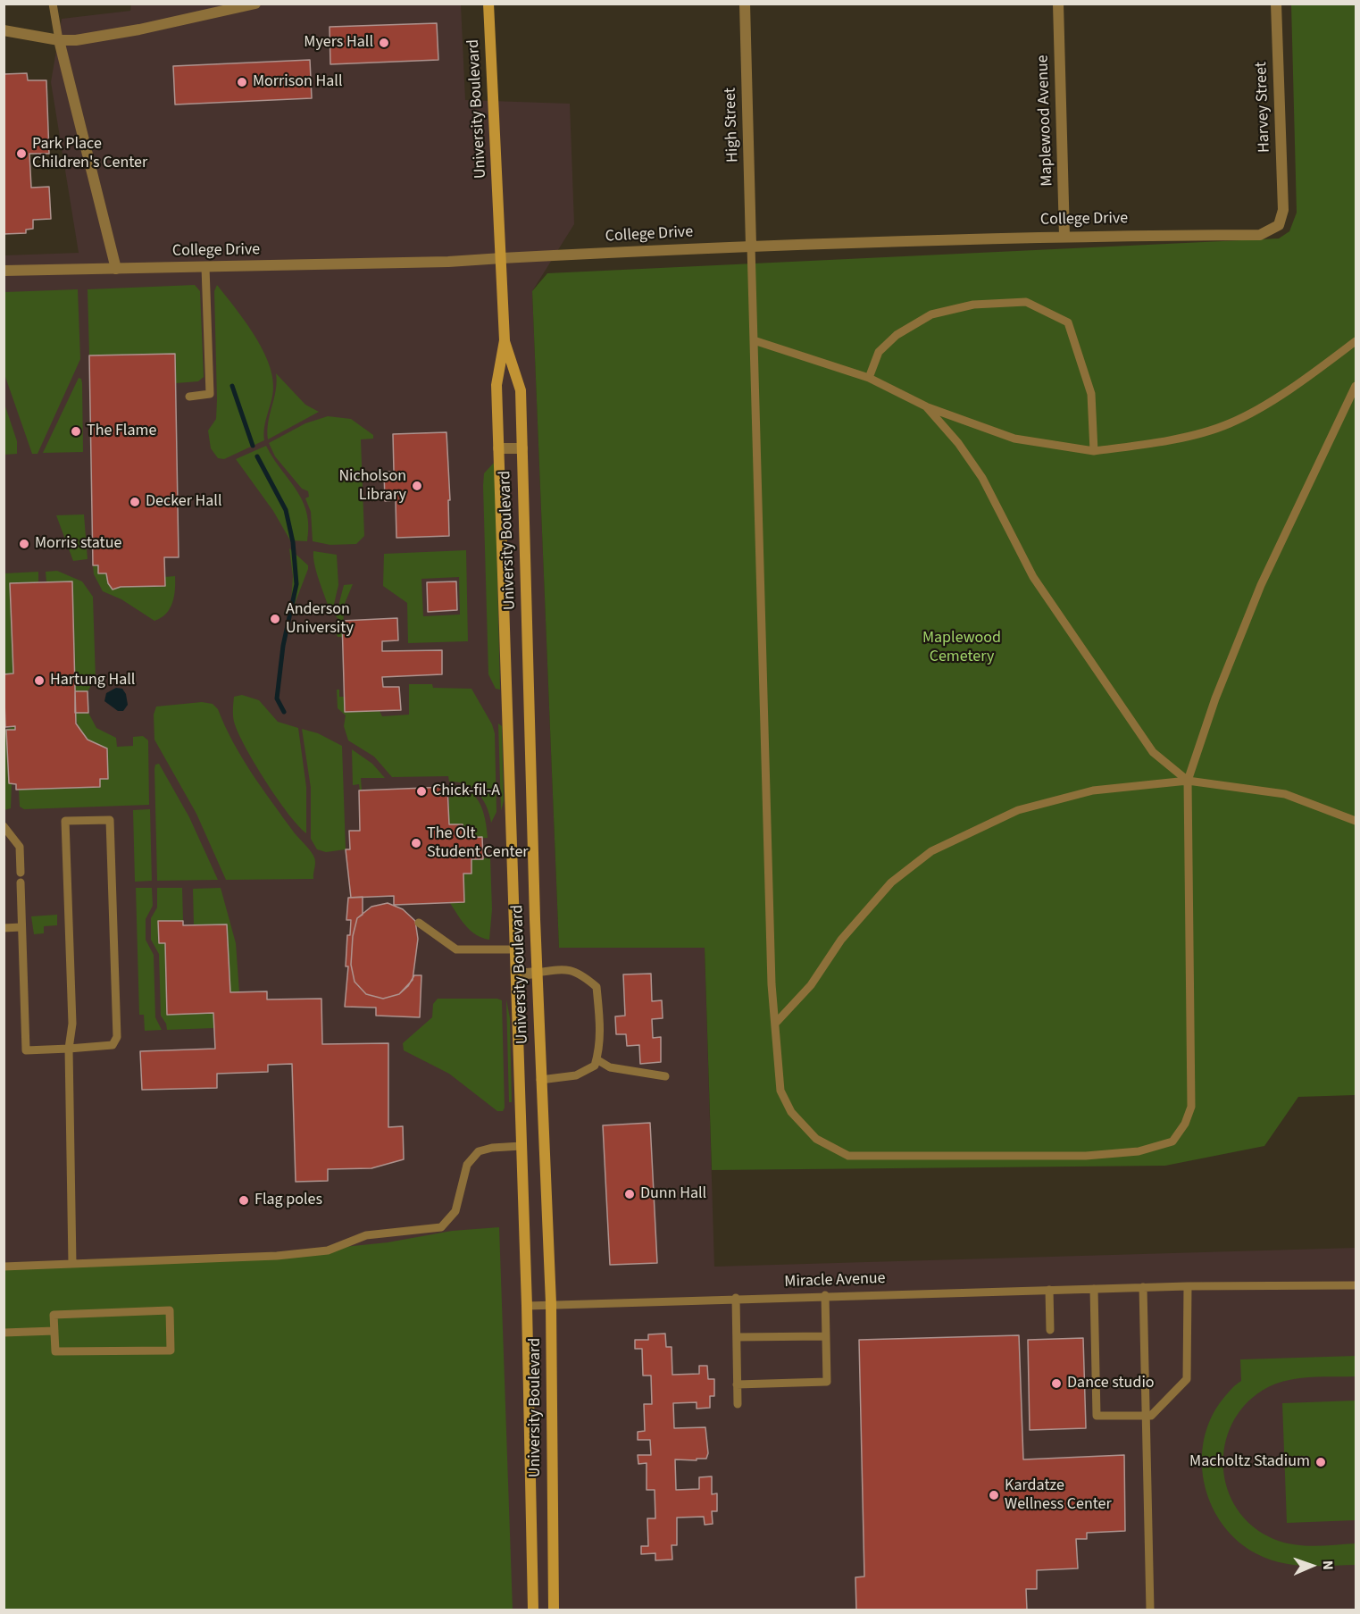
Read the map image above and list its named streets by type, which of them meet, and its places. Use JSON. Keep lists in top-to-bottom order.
{
  "streets": {
    "main road": ["University Boulevard"],
    "street": [
      "Harvey Street",
      "Maplewood Avenue",
      "High Street",
      "College Drive"
    ],
    "lane": ["Miracle Avenue"]
  },
  "crossings": [
    ["Harvey Street", "College Drive"],
    ["University Boulevard", "College Drive"],
    ["University Boulevard", "Miracle Avenue"],
    ["Maplewood Avenue", "College Drive"],
    ["High Street", "College Drive"]
  ],
  "parks": ["Maplewood Cemetery"],
  "places": [
    "Myers Hall",
    "Morrison Hall",
    "Park Place Children's Center",
    "The Flame",
    "Nicholson Library",
    "Decker Hall",
    "Morris statue",
    "Anderson University",
    "Hartung Hall",
    "Chick-fil-A",
    "The Olt Student Center",
    "Dunn Hall",
    "Flag poles",
    "Dance studio",
    "Macholtz Stadium",
    "Kardatze Wellness Center"
  ],
  "north": "right"
}
